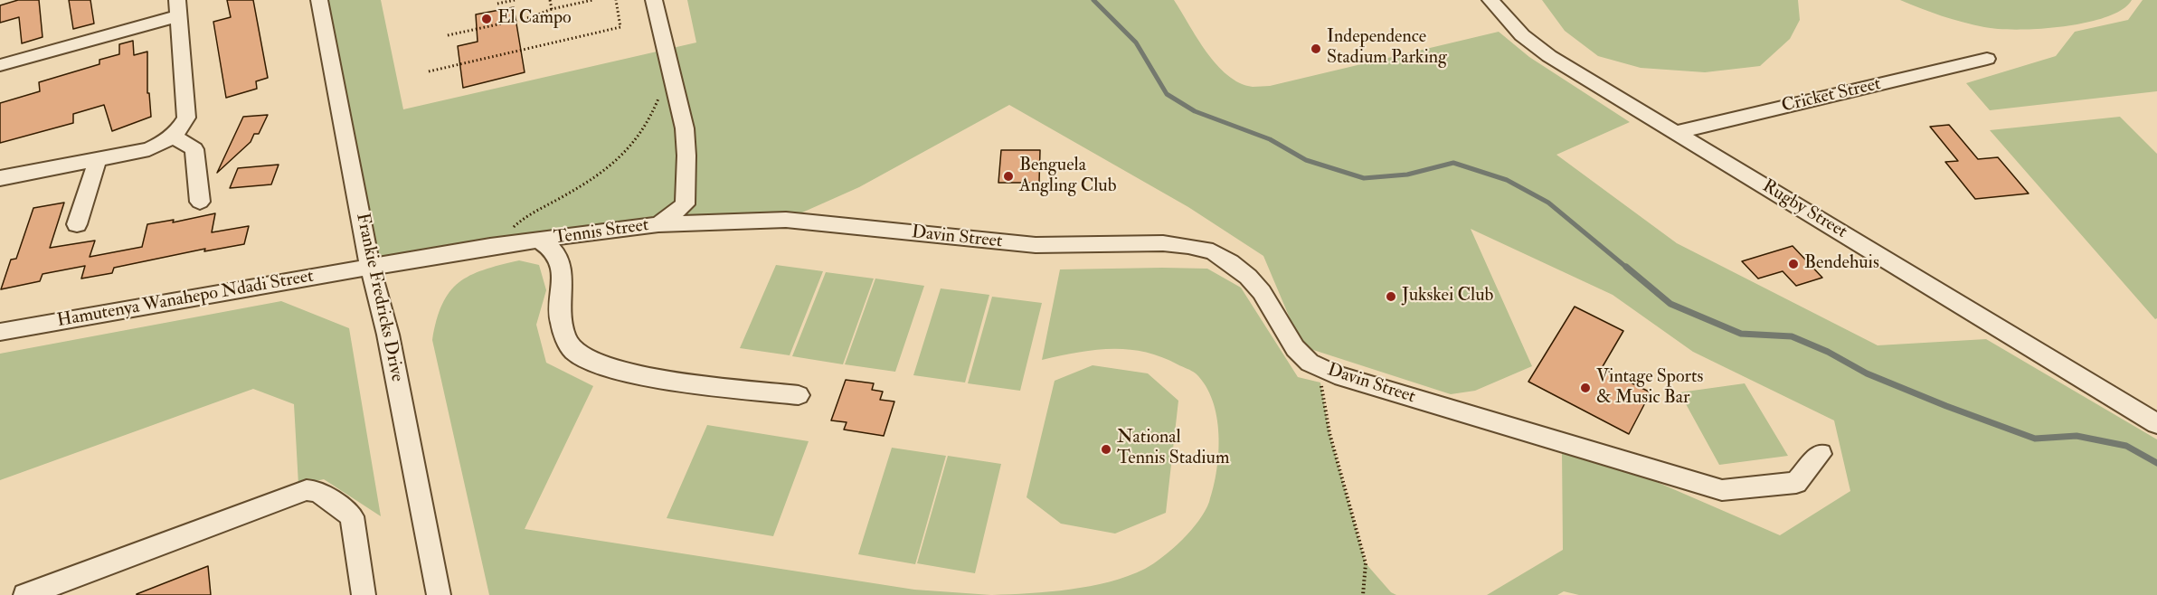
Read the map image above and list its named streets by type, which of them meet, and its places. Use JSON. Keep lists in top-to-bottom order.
{
  "streets": {
    "street": [
      "Cricket Street",
      "Rugby Street",
      "Tennis Street",
      "Davin Street",
      "Frankie Fredricks Drive",
      "Hamutenya Wanahepo Ndadi Street"
    ]
  },
  "crossings": [
    ["Cricket Street", "Rugby Street"],
    ["Tennis Street", "Davin Street"],
    ["Tennis Street", "Frankie Fredricks Drive"],
    ["Tennis Street", "Hamutenya Wanahepo Ndadi Street"],
    ["Frankie Fredricks Drive", "Hamutenya Wanahepo Ndadi Street"]
  ],
  "places": [
    "El Campo",
    "Independence Stadium Parking",
    "Benguela Angling Club",
    "Bendehuis",
    "Jukskei Club",
    "Vintage Sports & Music Bar",
    "National Tennis Stadium"
  ]
}
